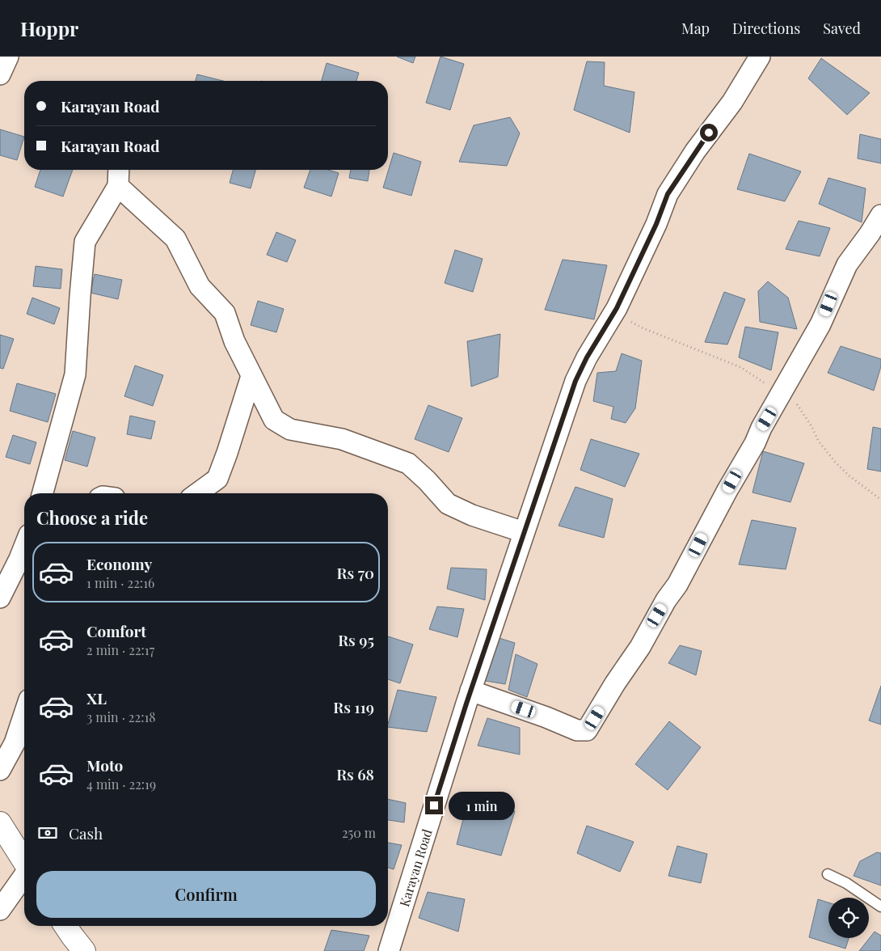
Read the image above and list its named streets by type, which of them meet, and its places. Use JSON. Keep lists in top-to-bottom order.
{
  "streets": {
    "street": ["Karayan Road"]
  },
  "page": {
    "header": "Hoppr",
    "nav": ["Map", "Directions", "Saved"],
    "banner": ["Karayan Road", "Karayan Road"],
    "heading": "Choose a ride",
    "list": [
      {
        "name": "Economy",
        "note": "1 min · 22:16",
        "value": "Rs 70"
      },
      {
        "name": "Comfort",
        "note": "2 min · 22:17",
        "value": "Rs 95"
      },
      {
        "name": "XL",
        "note": "3 min · 22:18",
        "value": "Rs 119"
      },
      {
        "name": "Moto",
        "note": "4 min · 22:19",
        "value": "Rs 68"
      }
    ],
    "bubble": "1 min",
    "pay": ["Cash", "250 m"],
    "buttons": "Confirm"
  }
}
